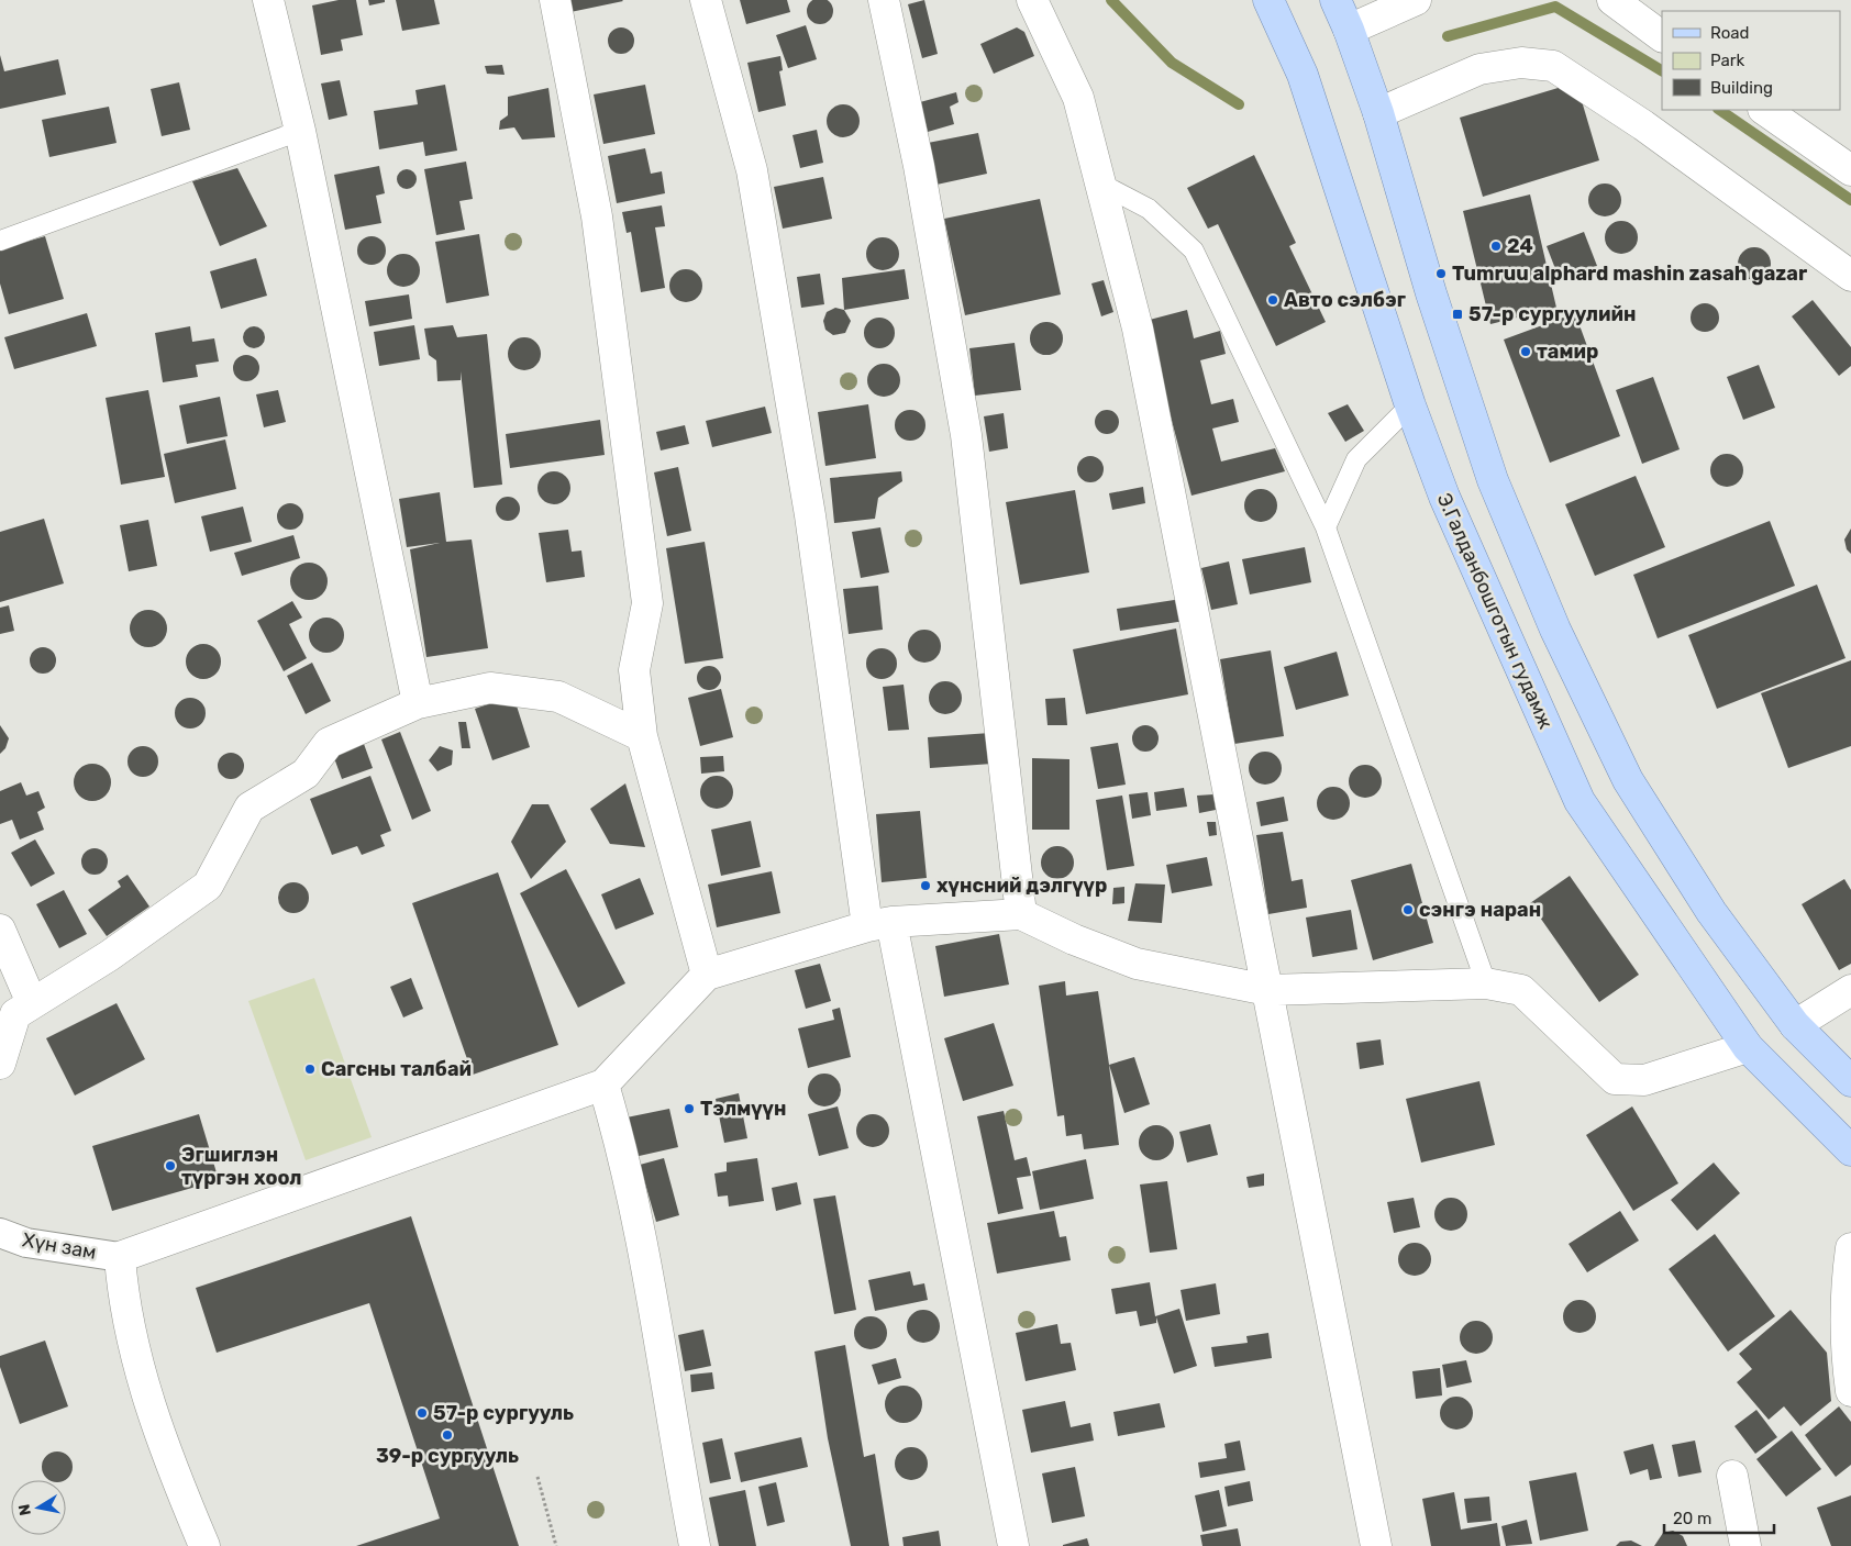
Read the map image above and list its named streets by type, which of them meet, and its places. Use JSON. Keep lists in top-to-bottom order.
{
  "streets": {
    "main road": ["Э.Галданбошготын гудамж"],
    "street": ["Хүн зам"]
  },
  "places": {
    "other": [
      "24",
      "Tumruu alphard mashin zasah gazar",
      "Авто сэлбэг",
      "тамир",
      "хүнсний дэлгүүр",
      "сэнгэ наран",
      "Сагсны талбай",
      "Тэлмүүн",
      "Эгшиглэн түргэн хоол",
      "57-р сургууль",
      "39-р сургууль"
    ],
    "transit": ["57-р сургуулийн"]
  },
  "legend": ["Road", "Park", "Building"],
  "scale_bar": "20 m",
  "north": "left"
}
